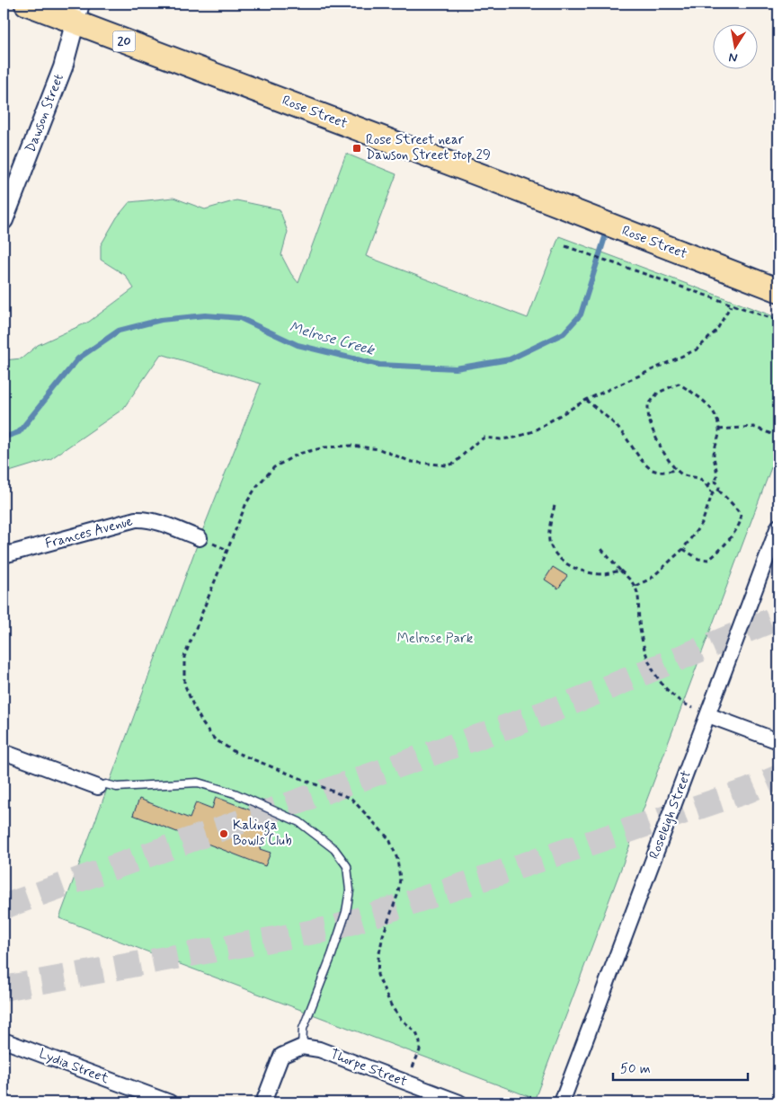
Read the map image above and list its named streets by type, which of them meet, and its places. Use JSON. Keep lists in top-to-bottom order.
{
  "streets": {
    "main road": ["20", "Rose Street"],
    "street": [
      "Dawson Street",
      "Frances Avenue",
      "Roseleigh Street",
      "Lydia Street",
      "Thorpe Street"
    ]
  },
  "crossings": [
    ["Rose Street", "Dawson Street"]
  ],
  "water": ["Melrose Creek"],
  "parks": ["Melrose Park"],
  "places": {
    "transit": ["Rose Street near Dawson Street stop 29"],
    "other": ["Kalinga Bowls Club"]
  },
  "scale_bar": "50 m",
  "north": "bottom"
}
